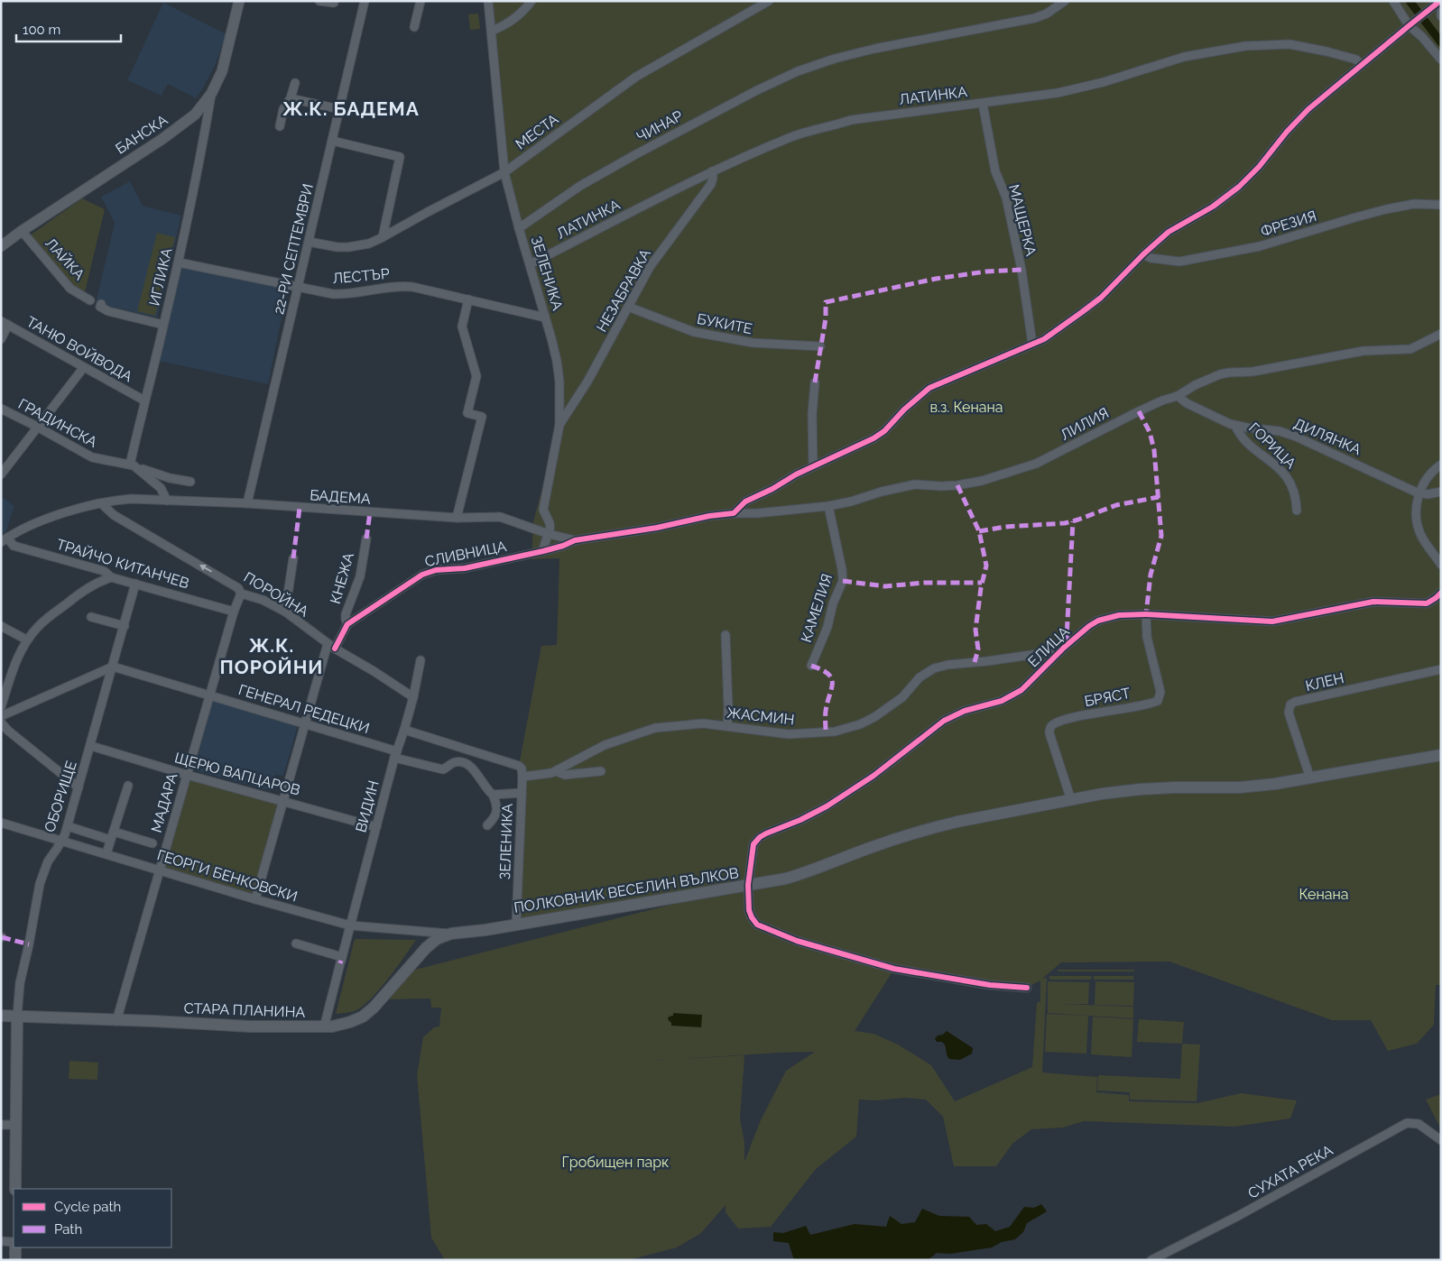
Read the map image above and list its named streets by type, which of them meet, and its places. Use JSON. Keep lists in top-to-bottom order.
{
  "streets": {
    "main road": ["ПОЛКОВНИК ВЕСЕЛИН ВЪЛКОВ", "СТАРА ПЛАНИНА"],
    "street": [
      "ЛАТИНКА",
      "ЧИНАР",
      "МЕСТА",
      "БАНСКА",
      "МАЩЕРКА",
      "ФРЕЗИЯ",
      "22-РИ СЕПТЕМВРИ",
      "ЛАЙКА",
      "ЗЕЛЕНИКА",
      "ЛЕСТЪР",
      "ИГЛИКА",
      "НЕЗАБРАВКА",
      "БУКИТЕ",
      "ТАНЮ ВОЙВОДА",
      "ГРАДИНСКА",
      "ЛИЛИЯ",
      "ДИЛЯНКА",
      "ГОРИЦА",
      "БАДЕМА",
      "СЛИВНИЦА",
      "ТРАЙЧО КИТАНЧЕВ",
      "КНЕЖА",
      "ПОРОЙНА",
      "КАМЕЛИЯ",
      "ЕЛИЦА",
      "КЛЕН",
      "БРЯСТ",
      "ГЕНЕРАЛ РЕДЕЦКИ",
      "ЖАСМИН",
      "ЩЕРЮ ВАПЦАРОВ",
      "ОБОРИЩЕ",
      "МАДАРА",
      "ВИДИН",
      "ГЕОРГИ БЕНКОВСКИ",
      "СУХАТА РЕКА"
    ]
  },
  "crossings": [
    ["ЛАТИНКА", "МАЩЕРКА"],
    ["ЛАТИНКА", "ЗЕЛЕНИКА"],
    ["ЛАТИНКА", "НЕЗАБРАВКА"],
    ["ЧИНАР", "ЗЕЛЕНИКА"],
    ["МЕСТА", "22-РИ СЕПТЕМВРИ"],
    ["МЕСТА", "ЗЕЛЕНИКА"],
    ["БАНСКА", "ЛАЙКА"],
    ["БАНСКА", "ИГЛИКА"],
    ["22-РИ СЕПТЕМВРИ", "ЛЕСТЪР"],
    ["22-РИ СЕПТЕМВРИ", "БАДЕМА"],
    ["ЗЕЛЕНИКА", "ЛЕСТЪР"],
    ["ЗЕЛЕНИКА", "НЕЗАБРАВКА"],
    ["ЗЕЛЕНИКА", "БАДЕМА"],
    ["ЗЕЛЕНИКА", "СЛИВНИЦА"],
    ["ЗЕЛЕНИКА", "ЖАСМИН"],
    ["ЗЕЛЕНИКА", "ПОЛКОВНИК ВЕСЕЛИН ВЪЛКОВ"],
    ["ЛЕСТЪР", "ИГЛИКА"],
    ["ИГЛИКА", "ТАНЮ ВОЙВОДА"],
    ["ИГЛИКА", "ГРАДИНСКА"],
    ["НЕЗАБРАВКА", "БУКИТЕ"],
    ["ГРАДИНСКА", "БАДЕМА"],
    ["ЛИЛИЯ", "ДИЛЯНКА"],
    ["ЛИЛИЯ", "БАДЕМА"],
    ["ЛИЛИЯ", "СЛИВНИЦА"],
    ["ЛИЛИЯ", "КАМЕЛИЯ"],
    ["ДИЛЯНКА", "ГОРИЦА"],
    ["БАДЕМА", "СЛИВНИЦА"],
    ["БАДЕМА", "ТРАЙЧО КИТАНЧЕВ"],
    ["БАДЕМА", "ПОРОЙНА"],
    ["СЛИВНИЦА", "КНЕЖА"],
    ["СЛИВНИЦА", "ПОРОЙНА"],
    ["СЛИВНИЦА", "ГЕНЕРАЛ РЕДЕЦКИ"],
    ["СЛИВНИЦА", "ЩЕРЮ ВАПЦАРОВ"],
    ["СЛИВНИЦА", "ГЕОРГИ БЕНКОВСКИ"],
    ["ТРАЙЧО КИТАНЧЕВ", "ОБОРИЩЕ"],
    ["ТРАЙЧО КИТАНЧЕВ", "МАДАРА"],
    ["ПОРОЙНА", "МАДАРА"],
    ["ПОРОЙНА", "ВИДИН"],
    ["ЕЛИЦА", "БРЯСТ"],
    ["ЕЛИЦА", "ЖАСМИН"],
    ["ЕЛИЦА", "ПОЛКОВНИК ВЕСЕЛИН ВЪЛКОВ"],
    ["КЛЕН", "ПОЛКОВНИК ВЕСЕЛИН ВЪЛКОВ"],
    ["БРЯСТ", "ПОЛКОВНИК ВЕСЕЛИН ВЪЛКОВ"],
    ["ГЕНЕРАЛ РЕДЕЦКИ", "ОБОРИЩЕ"],
    ["ГЕНЕРАЛ РЕДЕЦКИ", "МАДАРА"],
    ["ГЕНЕРАЛ РЕДЕЦКИ", "ВИДИН"],
    ["ЩЕРЮ ВАПЦАРОВ", "ОБОРИЩЕ"],
    ["ЩЕРЮ ВАПЦАРОВ", "МАДАРА"],
    ["ЩЕРЮ ВАПЦАРОВ", "ВИДИН"],
    ["ОБОРИЩЕ", "ГЕОРГИ БЕНКОВСКИ"],
    ["ОБОРИЩЕ", "СТАРА ПЛАНИНА"],
    ["МАДАРА", "ГЕОРГИ БЕНКОВСКИ"],
    ["МАДАРА", "СТАРА ПЛАНИНА"],
    ["ВИДИН", "ГЕОРГИ БЕНКОВСКИ"],
    ["ВИДИН", "СТАРА ПЛАНИНА"],
    ["ГЕОРГИ БЕНКОВСКИ", "ПОЛКОВНИК ВЕСЕЛИН ВЪЛКОВ"],
    ["ГЕОРГИ БЕНКОВСКИ", "СТАРА ПЛАНИНА"],
    ["ПОЛКОВНИК ВЕСЕЛИН ВЪЛКОВ", "СТАРА ПЛАНИНА"]
  ],
  "districts": ["Ж.К. БАДЕМА", "Ж.К. ПОРОЙНИ"],
  "parks": ["в.з. Кенана", "Кенана", "Гробищен парк"],
  "legend": ["Cycle path", "Path"],
  "scale_bar": "100 m"
}
